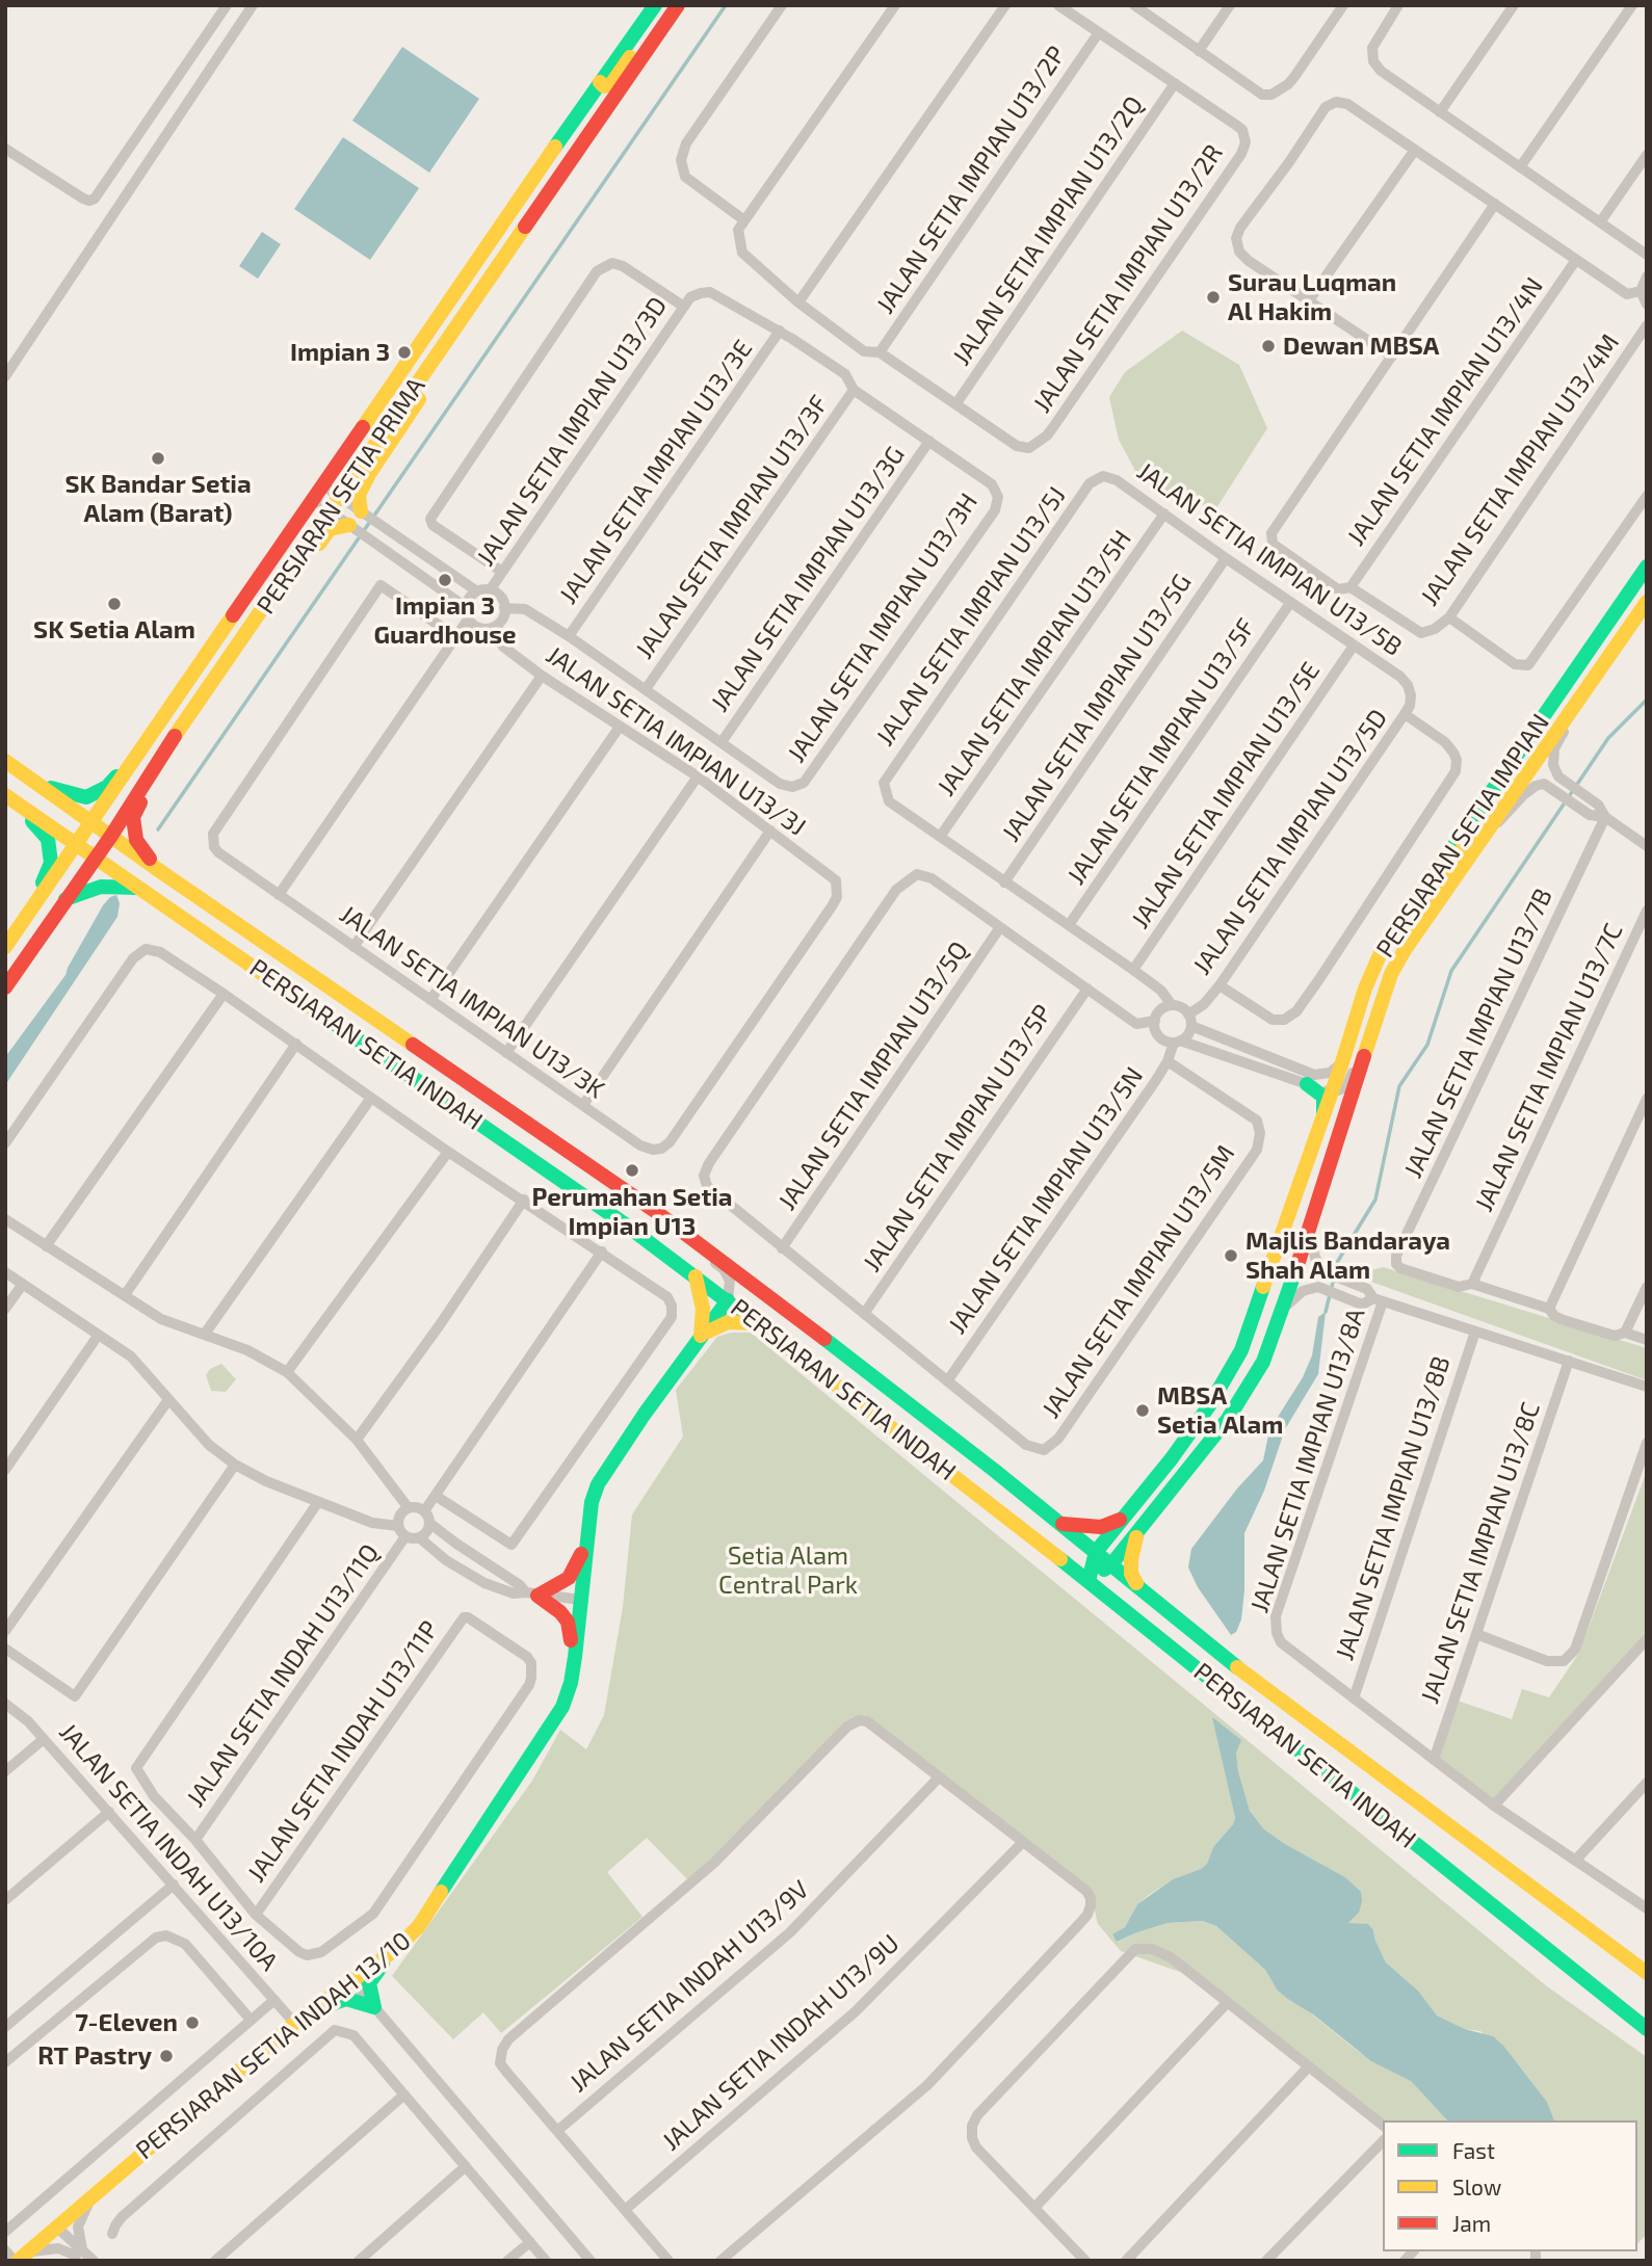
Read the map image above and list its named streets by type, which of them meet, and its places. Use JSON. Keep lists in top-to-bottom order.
{
  "streets": {
    "street": [
      "JALAN SETIA IMPIAN U13/2P",
      "JALAN SETIA IMPIAN U13/2Q",
      "JALAN SETIA IMPIAN U13/2R",
      "JALAN SETIA IMPIAN U13/4N",
      "JALAN SETIA IMPIAN U13/3D",
      "JALAN SETIA IMPIAN U13/4M",
      "JALAN SETIA IMPIAN U13/3E",
      "PERSIARAN SETIA PRIMA",
      "JALAN SETIA IMPIAN U13/3F",
      "JALAN SETIA IMPIAN U13/5B",
      "JALAN SETIA IMPIAN U13/3G",
      "JALAN SETIA IMPIAN U13/5J",
      "JALAN SETIA IMPIAN U13/3H",
      "JALAN SETIA IMPIAN U13/5H",
      "JALAN SETIA IMPIAN U13/5G",
      "JALAN SETIA IMPIAN U13/3J",
      "JALAN SETIA IMPIAN U13/5F",
      "JALAN SETIA IMPIAN U13/5E",
      "PERSIARAN SETIA IMPIAN",
      "JALAN SETIA IMPIAN U13/5D",
      "JALAN SETIA IMPIAN U13/3K",
      "JALAN SETIA IMPIAN U13/7B",
      "PERSIARAN SETIA INDAH",
      "JALAN SETIA IMPIAN U13/7C",
      "JALAN SETIA IMPIAN U13/5Q",
      "JALAN SETIA IMPIAN U13/5P",
      "JALAN SETIA IMPIAN U13/5N",
      "JALAN SETIA IMPIAN U13/5M",
      "JALAN SETIA IMPIAN U13/8A",
      "JALAN SETIA IMPIAN U13/8B",
      "JALAN SETIA IMPIAN U13/8C",
      "JALAN SETIA INDAH U13/11Q",
      "JALAN SETIA INDAH U13/11P",
      "JALAN SETIA INDAH U13/10A",
      "JALAN SETIA INDAH U13/9V",
      "JALAN SETIA INDAH U13/9U",
      "PERSIARAN SETIA INDAH 13/10"
    ]
  },
  "crossings": [
    ["JALAN SETIA IMPIAN U13/2Q", "JALAN SETIA IMPIAN U13/2R"],
    ["JALAN SETIA IMPIAN U13/4N", "JALAN SETIA IMPIAN U13/4M"],
    ["JALAN SETIA IMPIAN U13/3D", "JALAN SETIA IMPIAN U13/3E"],
    ["JALAN SETIA IMPIAN U13/3D", "JALAN SETIA IMPIAN U13/3J"],
    ["PERSIARAN SETIA PRIMA", "PERSIARAN SETIA INDAH"],
    ["JALAN SETIA IMPIAN U13/5B", "JALAN SETIA IMPIAN U13/5J"],
    ["JALAN SETIA IMPIAN U13/5B", "JALAN SETIA IMPIAN U13/5H"],
    ["JALAN SETIA IMPIAN U13/5B", "JALAN SETIA IMPIAN U13/5G"],
    ["JALAN SETIA IMPIAN U13/5B", "JALAN SETIA IMPIAN U13/5F"],
    ["JALAN SETIA IMPIAN U13/5B", "JALAN SETIA IMPIAN U13/5E"],
    ["JALAN SETIA IMPIAN U13/5B", "JALAN SETIA IMPIAN U13/5D"],
    ["JALAN SETIA IMPIAN U13/3G", "JALAN SETIA IMPIAN U13/3H"],
    ["JALAN SETIA IMPIAN U13/5J", "JALAN SETIA IMPIAN U13/5H"],
    ["JALAN SETIA IMPIAN U13/3J", "JALAN SETIA IMPIAN U13/3K"],
    ["PERSIARAN SETIA IMPIAN", "PERSIARAN SETIA INDAH"],
    ["JALAN SETIA IMPIAN U13/5D", "JALAN SETIA IMPIAN U13/5N"],
    ["JALAN SETIA IMPIAN U13/7B", "JALAN SETIA IMPIAN U13/7C"],
    ["PERSIARAN SETIA INDAH", "PERSIARAN SETIA INDAH 13/10"],
    ["JALAN SETIA IMPIAN U13/5N", "JALAN SETIA IMPIAN U13/5M"],
    ["JALAN SETIA IMPIAN U13/8A", "JALAN SETIA IMPIAN U13/8B"],
    ["JALAN SETIA INDAH U13/10A", "PERSIARAN SETIA INDAH 13/10"]
  ],
  "parks": ["Setia Alam Central Park"],
  "places": [
    "Surau Luqman Al Hakim",
    "Dewan MBSA",
    "Impian 3",
    "SK Bandar Setia Alam (Barat)",
    "Impian 3 Guardhouse",
    "SK Setia Alam",
    "Perumahan Setia Impian U13",
    "Majlis Bandaraya Shah Alam",
    "MBSA Setia Alam",
    "7-Eleven",
    "RT Pastry"
  ],
  "legend": ["Fast", "Slow", "Jam"]
}
